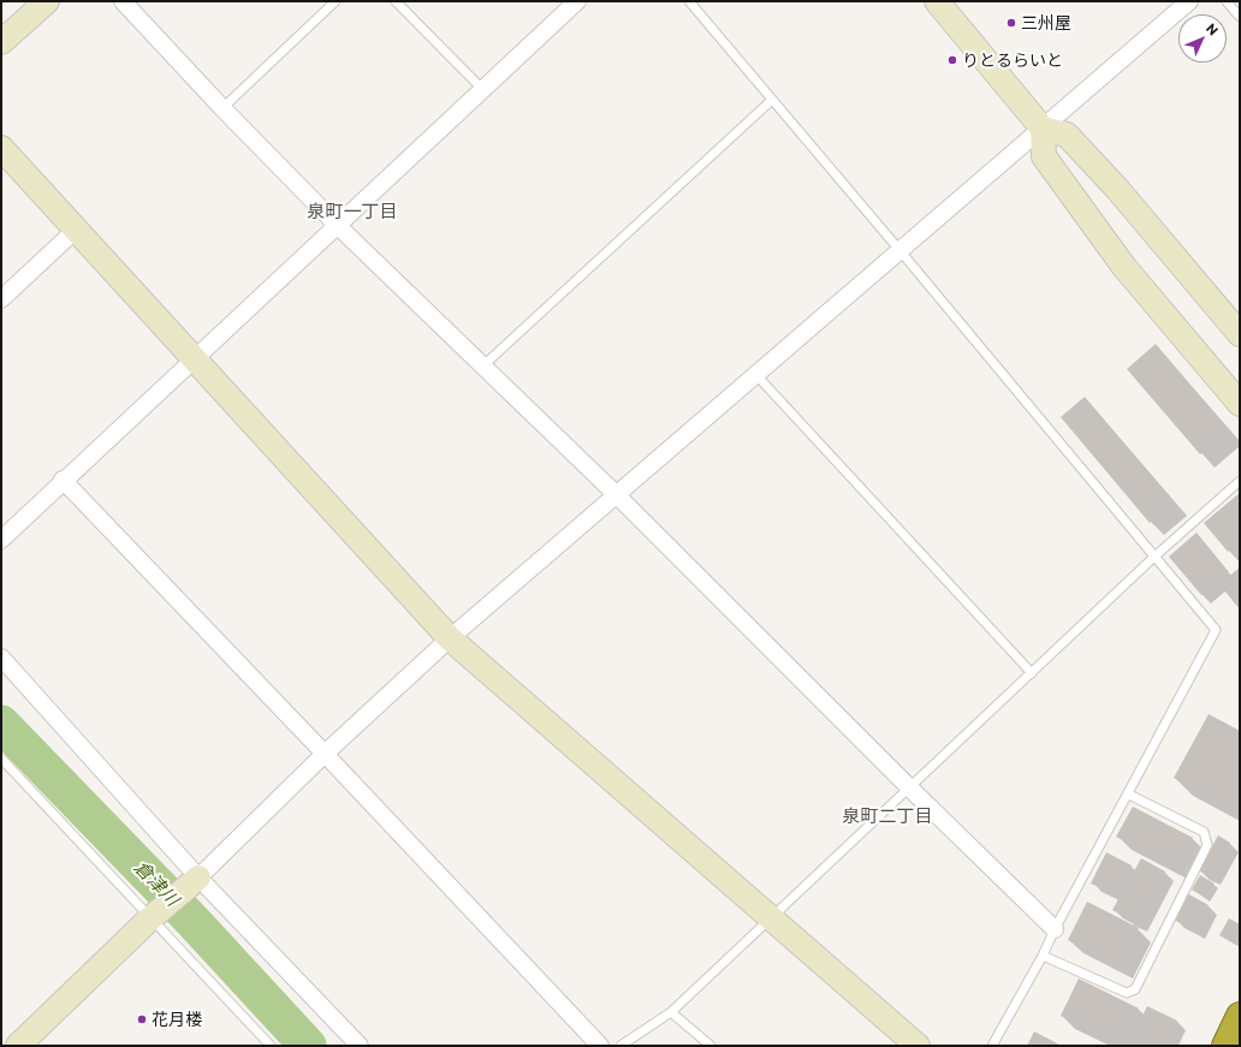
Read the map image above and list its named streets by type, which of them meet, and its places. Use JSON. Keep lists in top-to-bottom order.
{
  "districts": ["泉町一丁目", "泉町二丁目"],
  "water": ["倉津川"],
  "places": ["三州屋", "りとるらいと", "花月楼"],
  "north": "top right"
}
